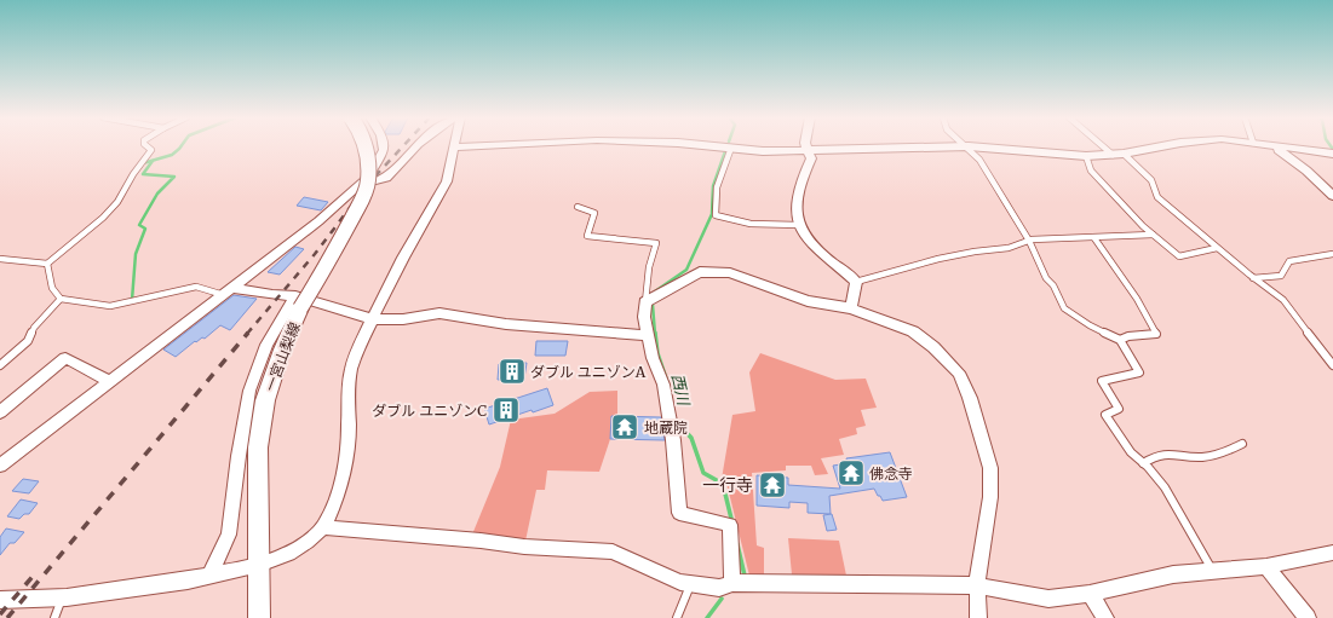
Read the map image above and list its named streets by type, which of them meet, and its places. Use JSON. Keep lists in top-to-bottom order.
{
  "streets": {
    "main road": ["一宮山梨線"]
  },
  "water": ["西川"],
  "places": {
    "building": ["ダブル ユニゾンA", "ダブル ユニゾンC"],
    "temple": ["地蔵院", "佛念寺", "一行寺"]
  }
}
